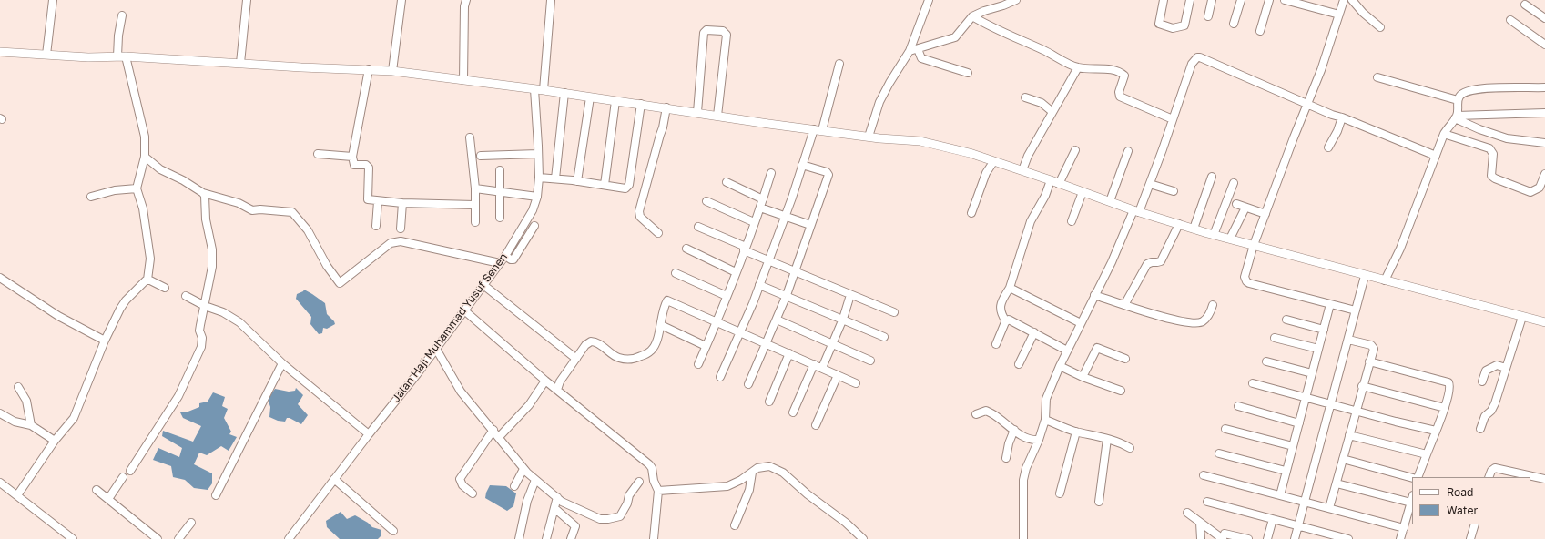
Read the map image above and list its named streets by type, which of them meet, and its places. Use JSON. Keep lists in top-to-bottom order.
{
  "streets": {
    "street": ["Jalan Haji Muhammad Yusuf Senen"]
  },
  "legend": ["Road", "Water"]
}
